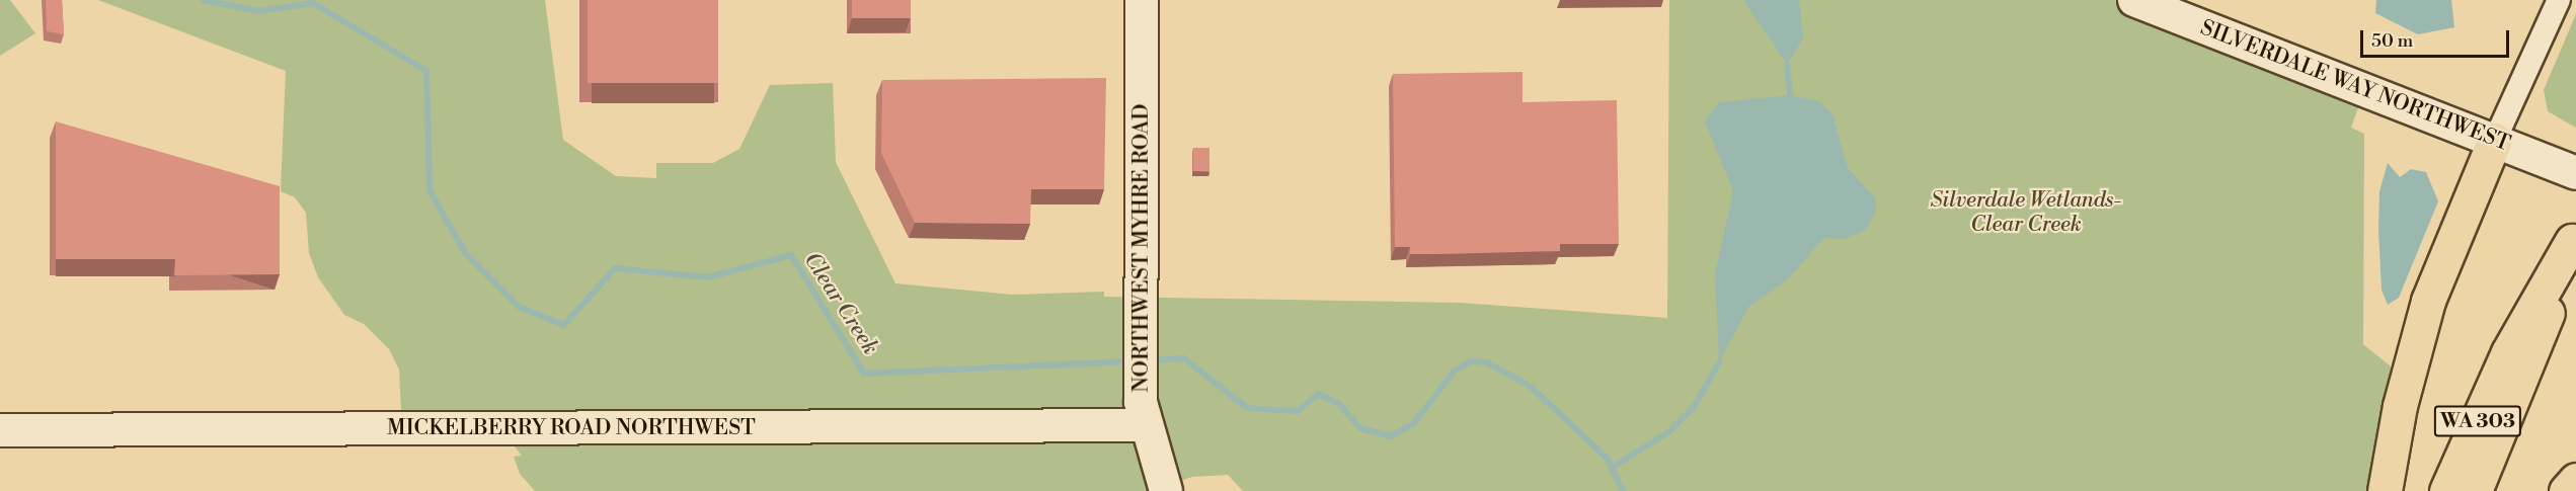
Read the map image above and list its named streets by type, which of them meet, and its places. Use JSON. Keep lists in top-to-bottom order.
{
  "streets": {
    "highway": ["WA 303"],
    "street": ["SILVERDALE WAY NORTHWEST", "NORTHWEST MYHRE ROAD", "MICKELBERRY ROAD NORTHWEST"]
  },
  "crossings": [
    ["NORTHWEST MYHRE ROAD", "MICKELBERRY ROAD NORTHWEST"]
  ],
  "water": ["Clear Creek"],
  "parks": ["Silverdale Wetlands- Clear Creek"],
  "scale_bar": "50 m"
}
